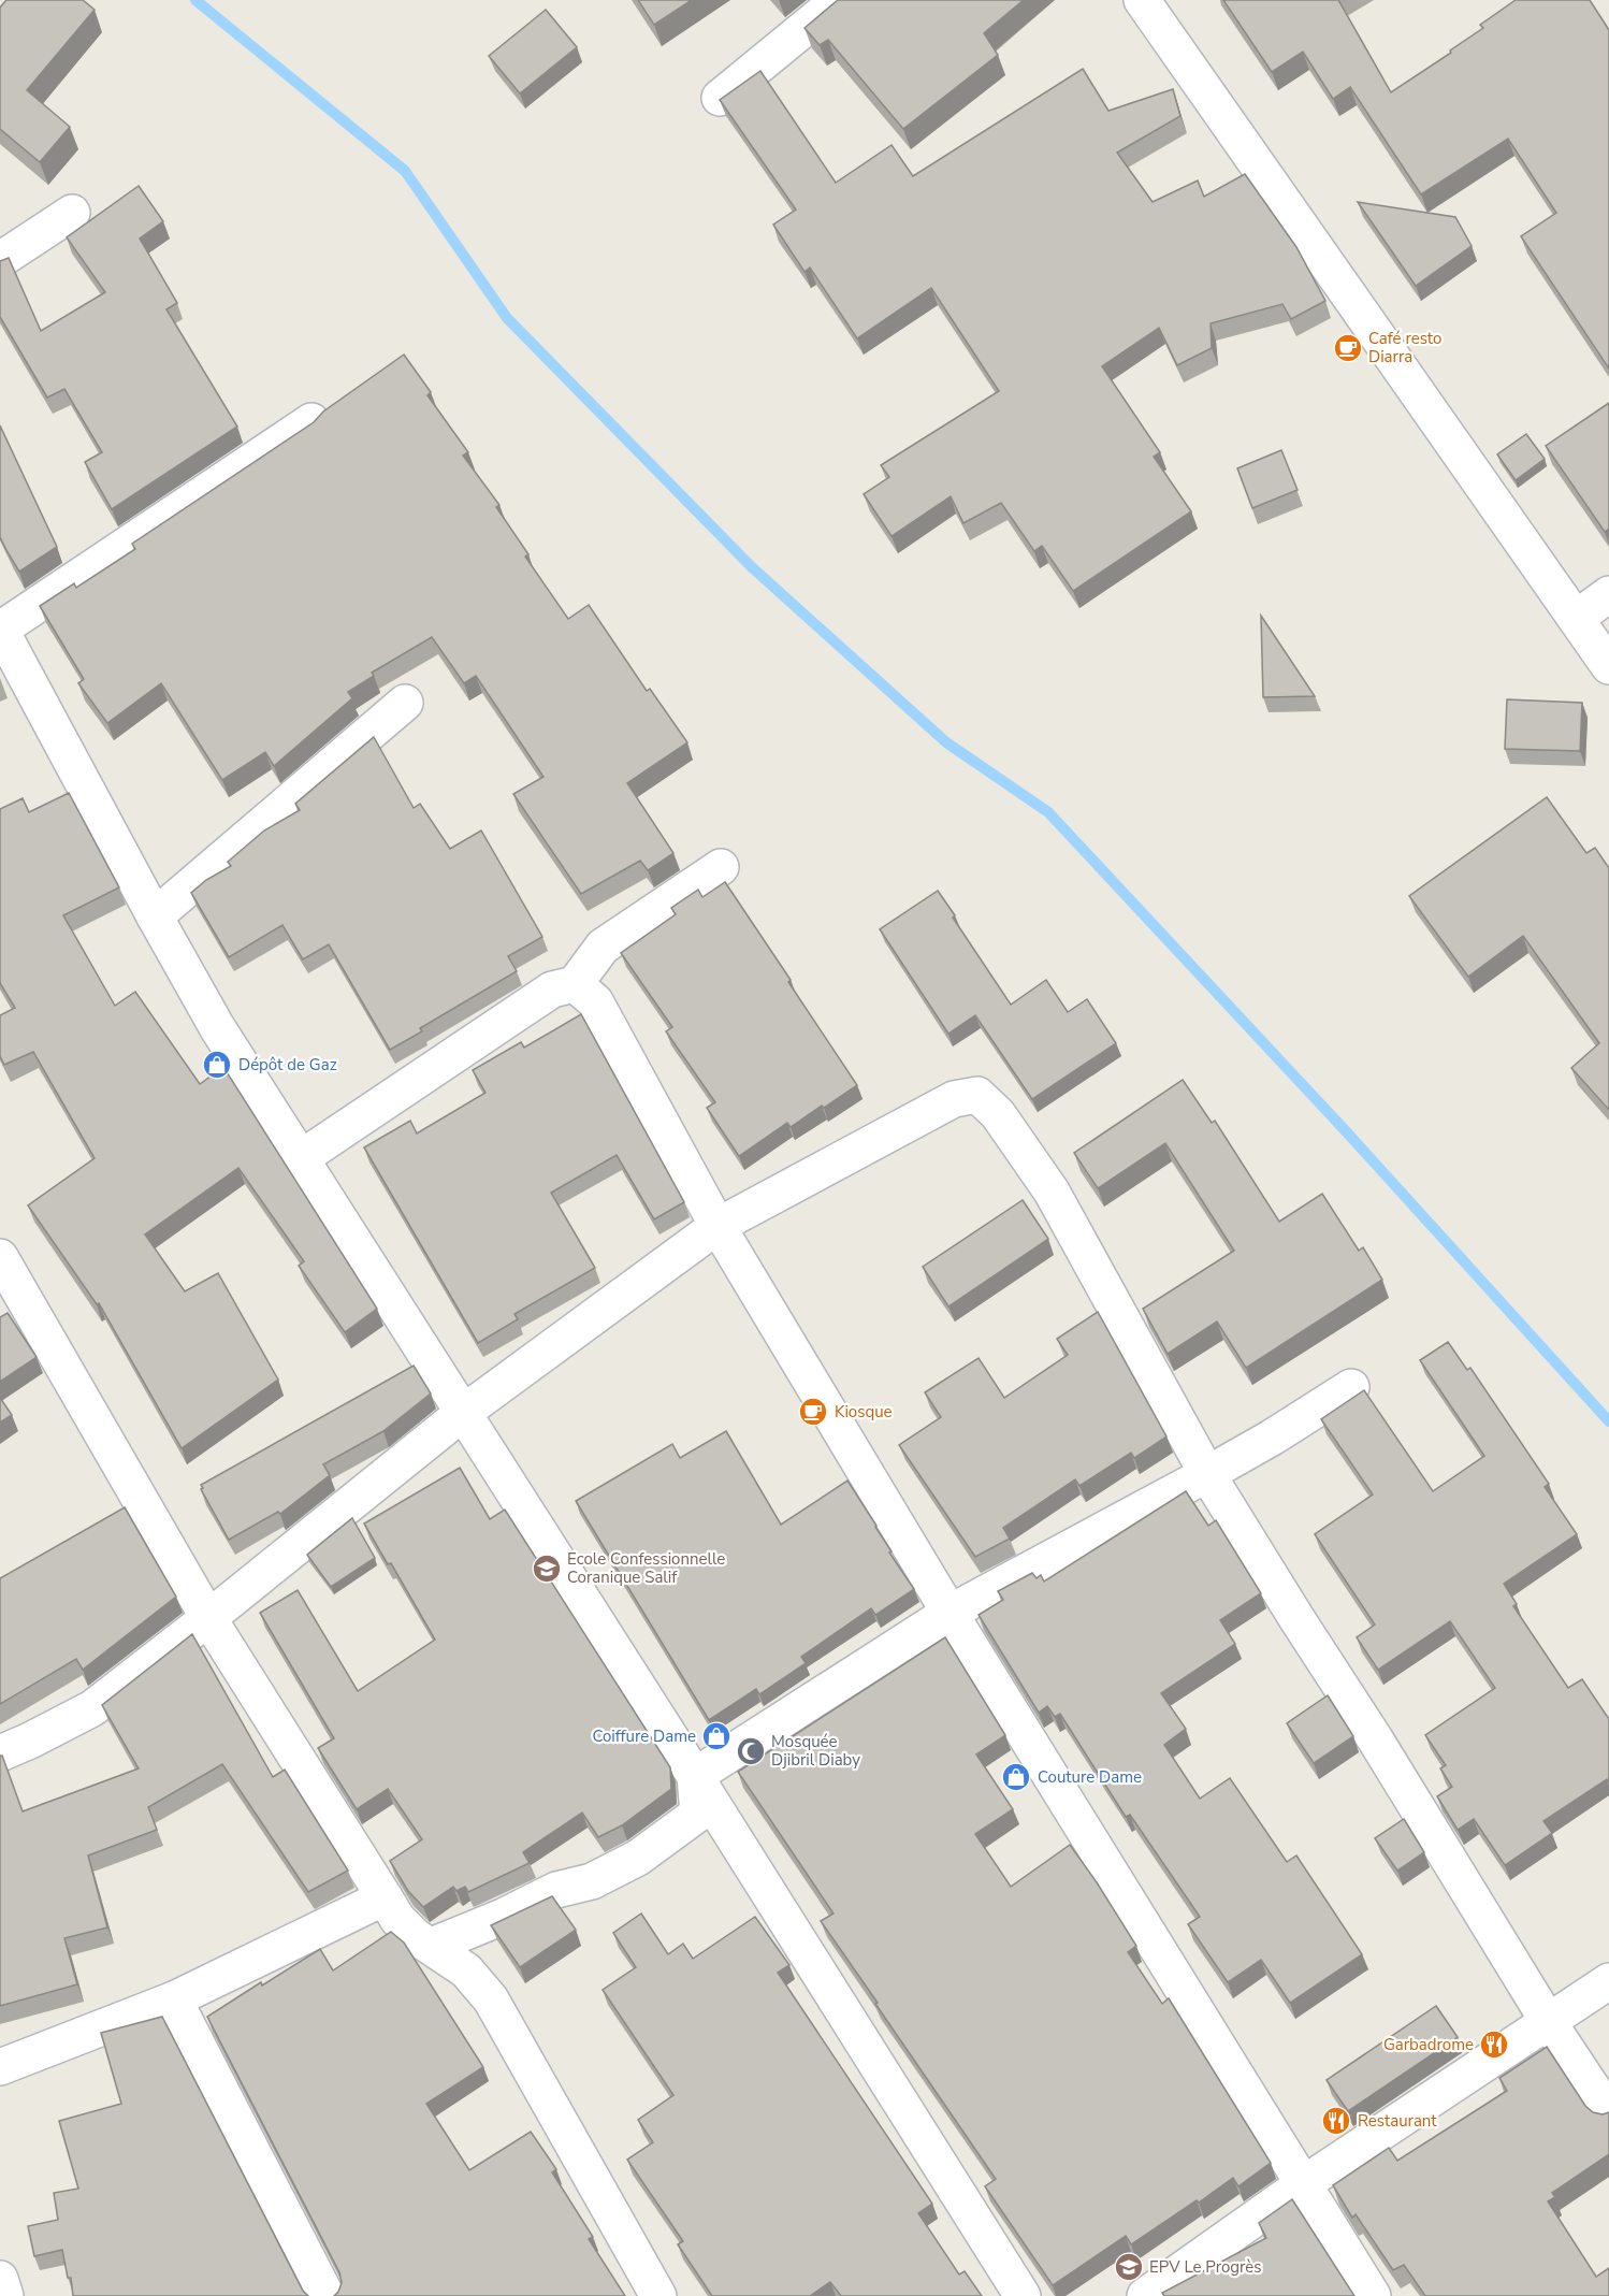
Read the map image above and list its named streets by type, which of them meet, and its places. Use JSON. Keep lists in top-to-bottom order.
{
  "places": {
    "cafe": ["Café resto Diarra", "Kiosque"],
    "shop": ["Dépôt de Gaz", "Coiffure Dame", "Couture Dame"],
    "school or university": ["Ecole Confessionnelle Coranique Salif", "EPV Le Progrès"],
    "mosque": ["Mosquée Djibril Diaby"],
    "restaurant": ["Garbadrome", "Restaurant"]
  }
}
